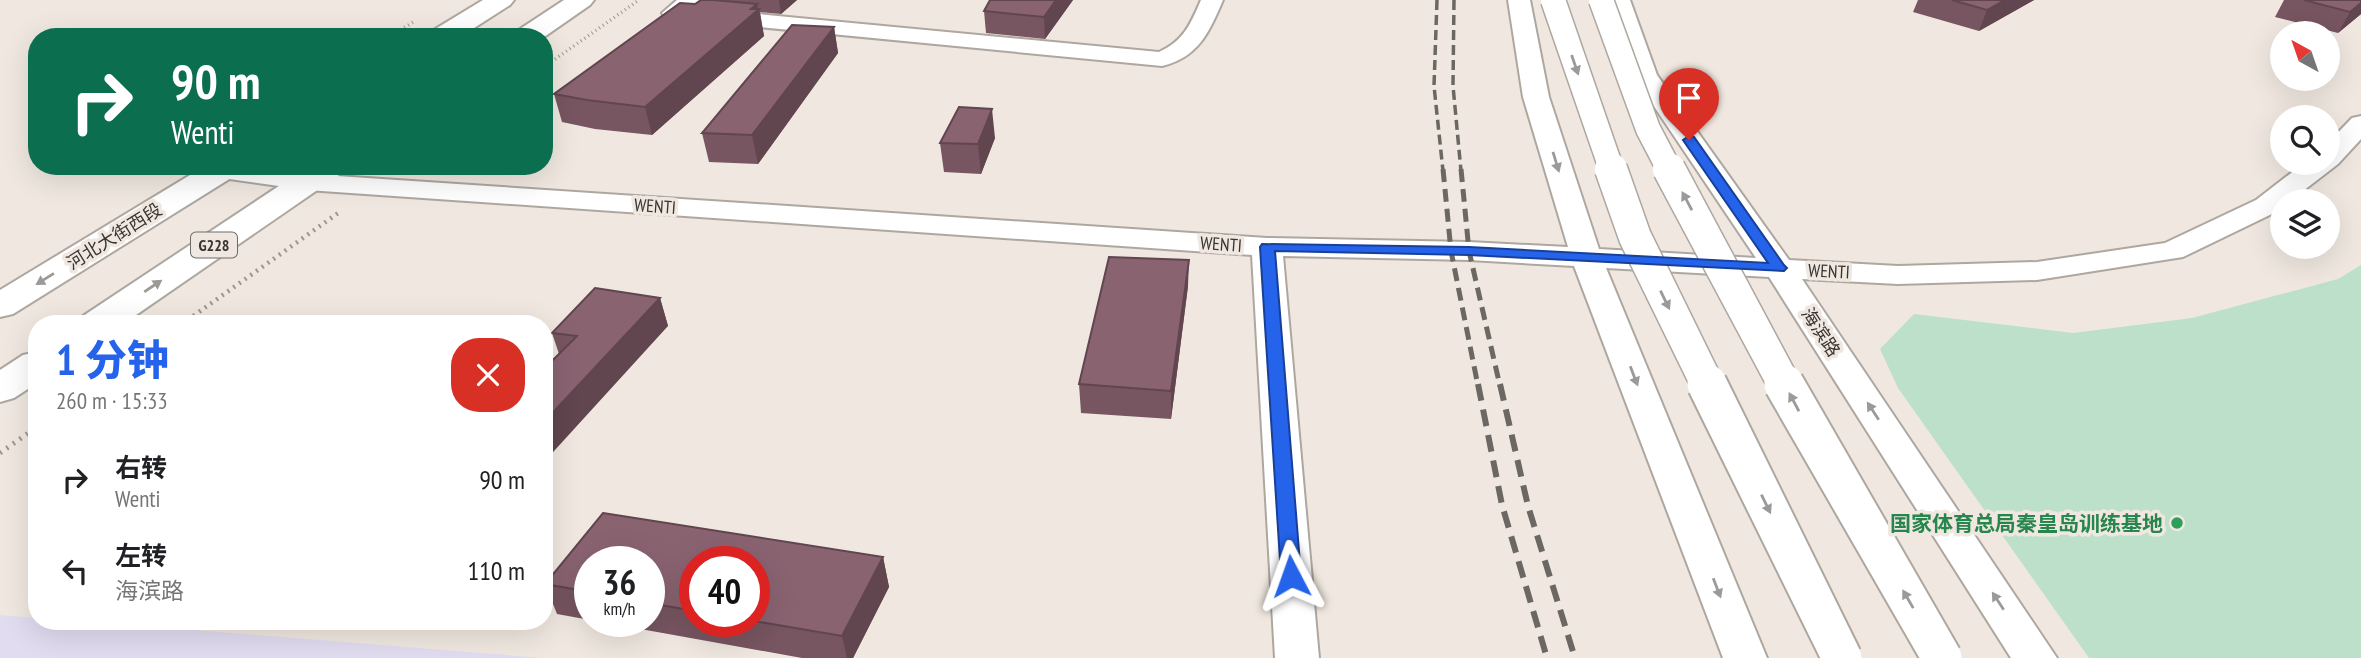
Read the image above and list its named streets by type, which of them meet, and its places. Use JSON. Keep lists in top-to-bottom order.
{
  "streets": {
    "highway": ["河北大街西段", "G228"],
    "street": ["WENTI", "海滨路"]
  },
  "crossings": [
    ["WENTI", "海滨路"]
  ],
  "places": ["国家体育总局秦皇岛训练基地"],
  "north": "top left",
  "page": {
    "turn": ["90 m", "Wenti"],
    "heading": ["1 分钟", "260 m · 15:33"],
    "list": [
      {
        "name": "右转",
        "note": "Wenti",
        "value": "90 m"
      },
      {
        "name": "左转",
        "note": "海滨路",
        "value": "110 m"
      }
    ],
    "speed": "36 km/h",
    "limit": "40"
  }
}
